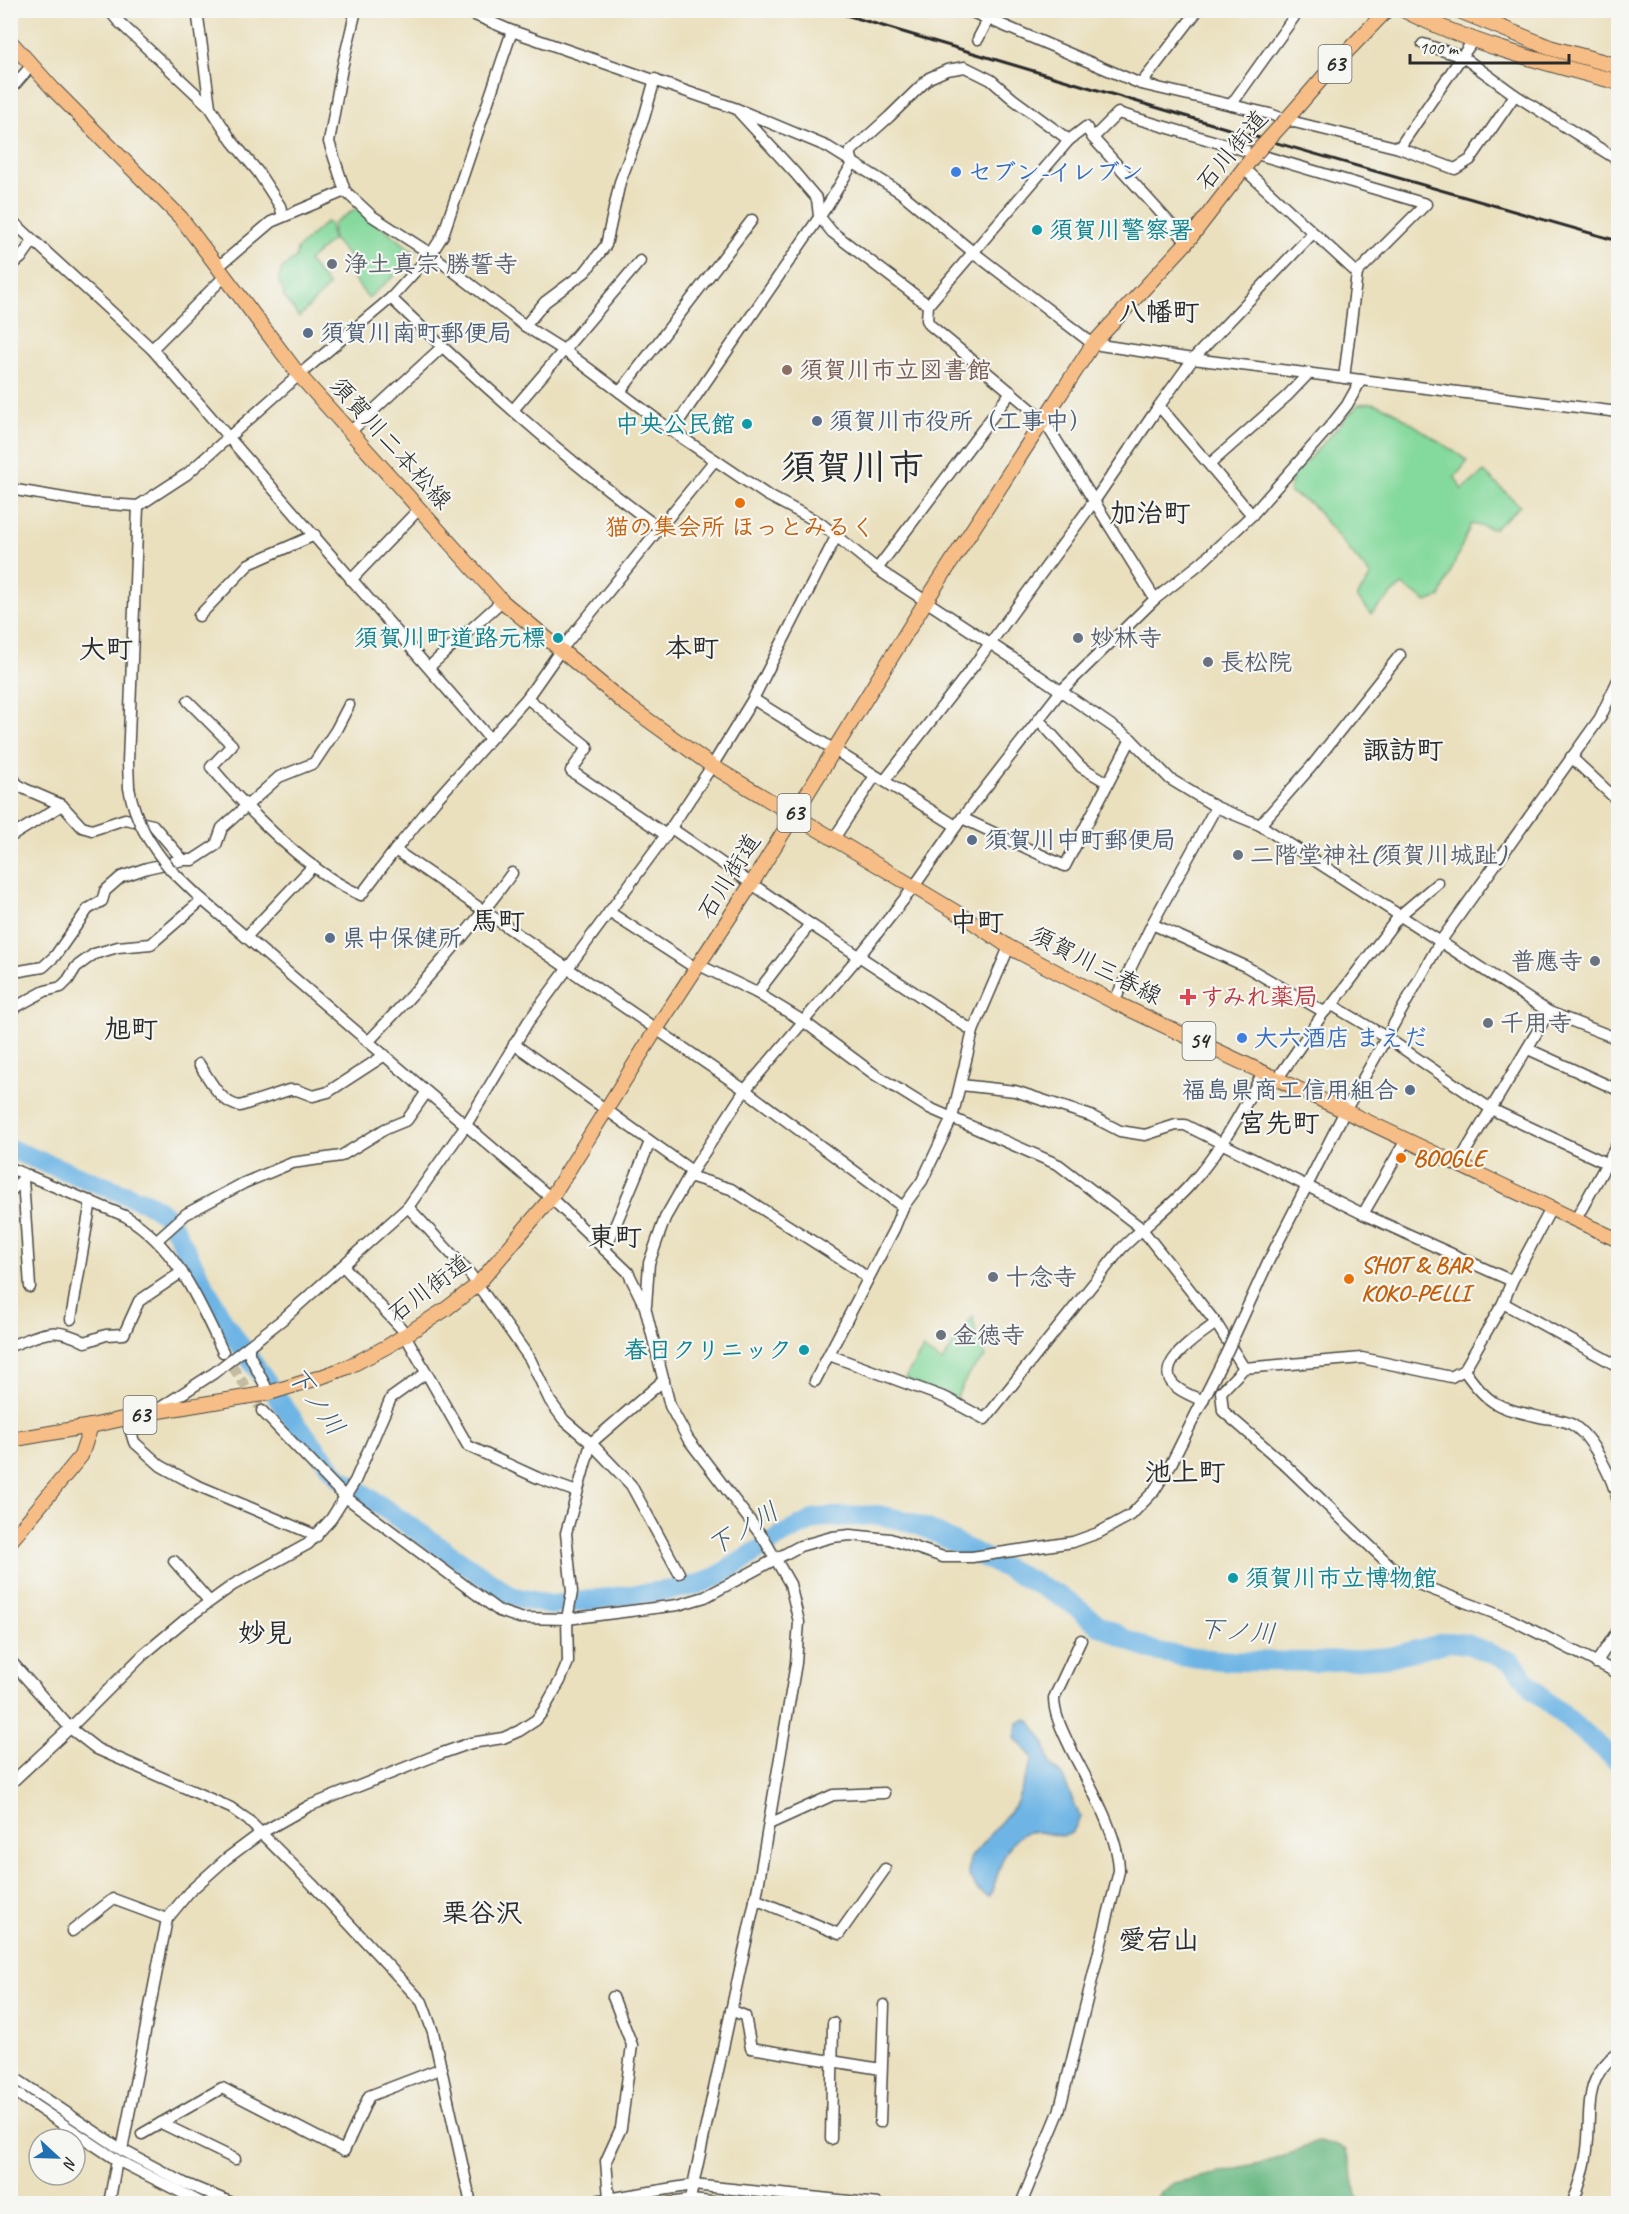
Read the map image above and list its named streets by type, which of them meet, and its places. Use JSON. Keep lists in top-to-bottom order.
{
  "streets": {
    "main road": [
      "63",
      "石川街道",
      "須賀川二本松線",
      "須賀川三春線",
      "54"
    ]
  },
  "crossings": [
    ["石川街道", "須賀川二本松線"],
    ["石川街道", "須賀川三春線"],
    ["須賀川二本松線", "須賀川三春線"]
  ],
  "districts": [
    "八幡町",
    "須賀川市",
    "加治町",
    "本町",
    "大町",
    "諏訪町",
    "馬町",
    "中町",
    "旭町",
    "宮先町",
    "東町",
    "池上町",
    "妙見",
    "栗谷沢",
    "愛宕山"
  ],
  "water": ["下ノ川"],
  "places": {
    "other": [
      "セブン-イレブン",
      "須賀川警察署",
      "浄土真宗 勝誓寺",
      "須賀川南町郵便局",
      "須賀川市立図書館",
      "須賀川市役所（工事中）",
      "中央公民館",
      "猫の集会所 ほっとみるく",
      "須賀川町道路元標",
      "妙林寺",
      "長松院",
      "須賀川中町郵便局",
      "二階堂神社(須賀川城趾)",
      "県中保健所",
      "普應寺",
      "千用寺",
      "大六酒店 まえだ",
      "福島県商工信用組合",
      "BOOGLE",
      "十念寺",
      "SHOT & BAR KOKO-PELLI",
      "金徳寺",
      "春日クリニック",
      "須賀川市立博物館"
    ],
    "health": ["すみれ薬局"]
  },
  "scale_bar": "100 m",
  "north": "right"
}
